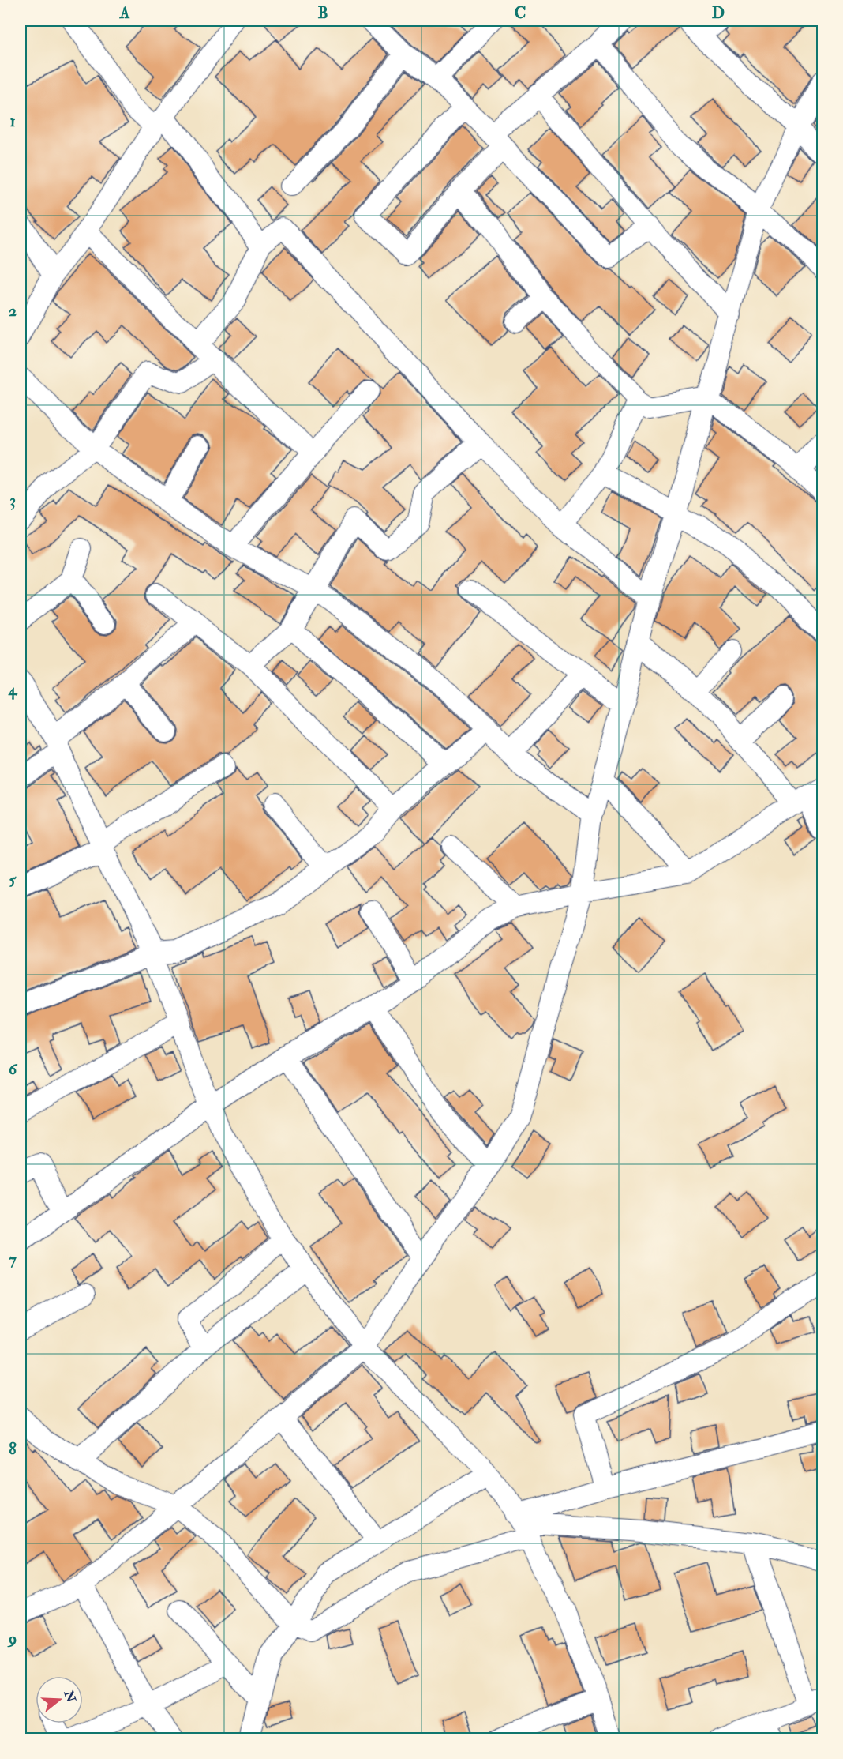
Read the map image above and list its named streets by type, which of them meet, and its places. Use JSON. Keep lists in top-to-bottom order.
{
  "north": "right",
  "grid": {
    "columns": [
      "A",
      "B",
      "C",
      "D"
    ],
    "rows": [
      "1",
      "2",
      "3",
      "4",
      "5",
      "6",
      "7",
      "8",
      "9"
    ]
  }
}
